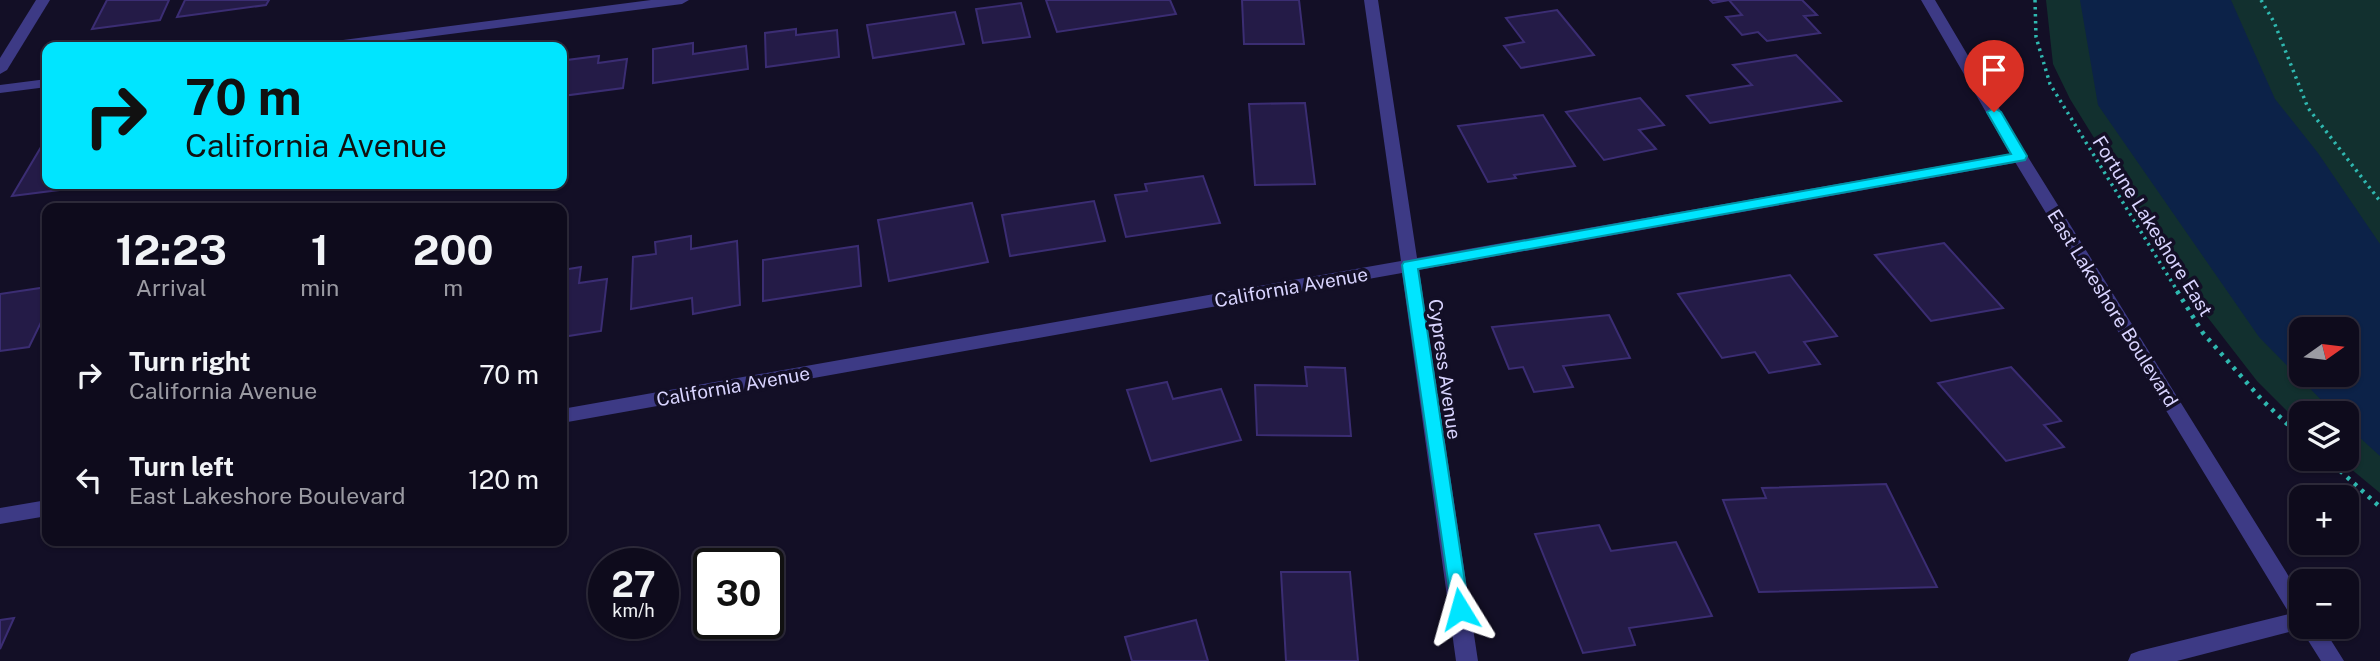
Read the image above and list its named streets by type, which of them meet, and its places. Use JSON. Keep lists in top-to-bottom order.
{
  "streets": {
    "street": ["California Avenue", "East Lakeshore Boulevard", "Cypress Avenue"],
    "path": ["Fortune Lakeshore East"]
  },
  "crossings": [
    ["California Avenue", "East Lakeshore Boulevard"],
    ["California Avenue", "Cypress Avenue"]
  ],
  "north": "right",
  "page": {
    "turn": ["70 m", "California Avenue"],
    "eta": [
      "12:23",
      "Arrival",
      "1",
      "min",
      "200",
      "m"
    ],
    "map_buttons": ["+", "−"],
    "list": [
      {
        "name": "Turn right",
        "note": "California Avenue",
        "value": "70 m"
      },
      {
        "name": "Turn left",
        "note": "East Lakeshore Boulevard",
        "value": "120 m"
      }
    ],
    "speed": "27 km/h",
    "limit": "30"
  }
}
